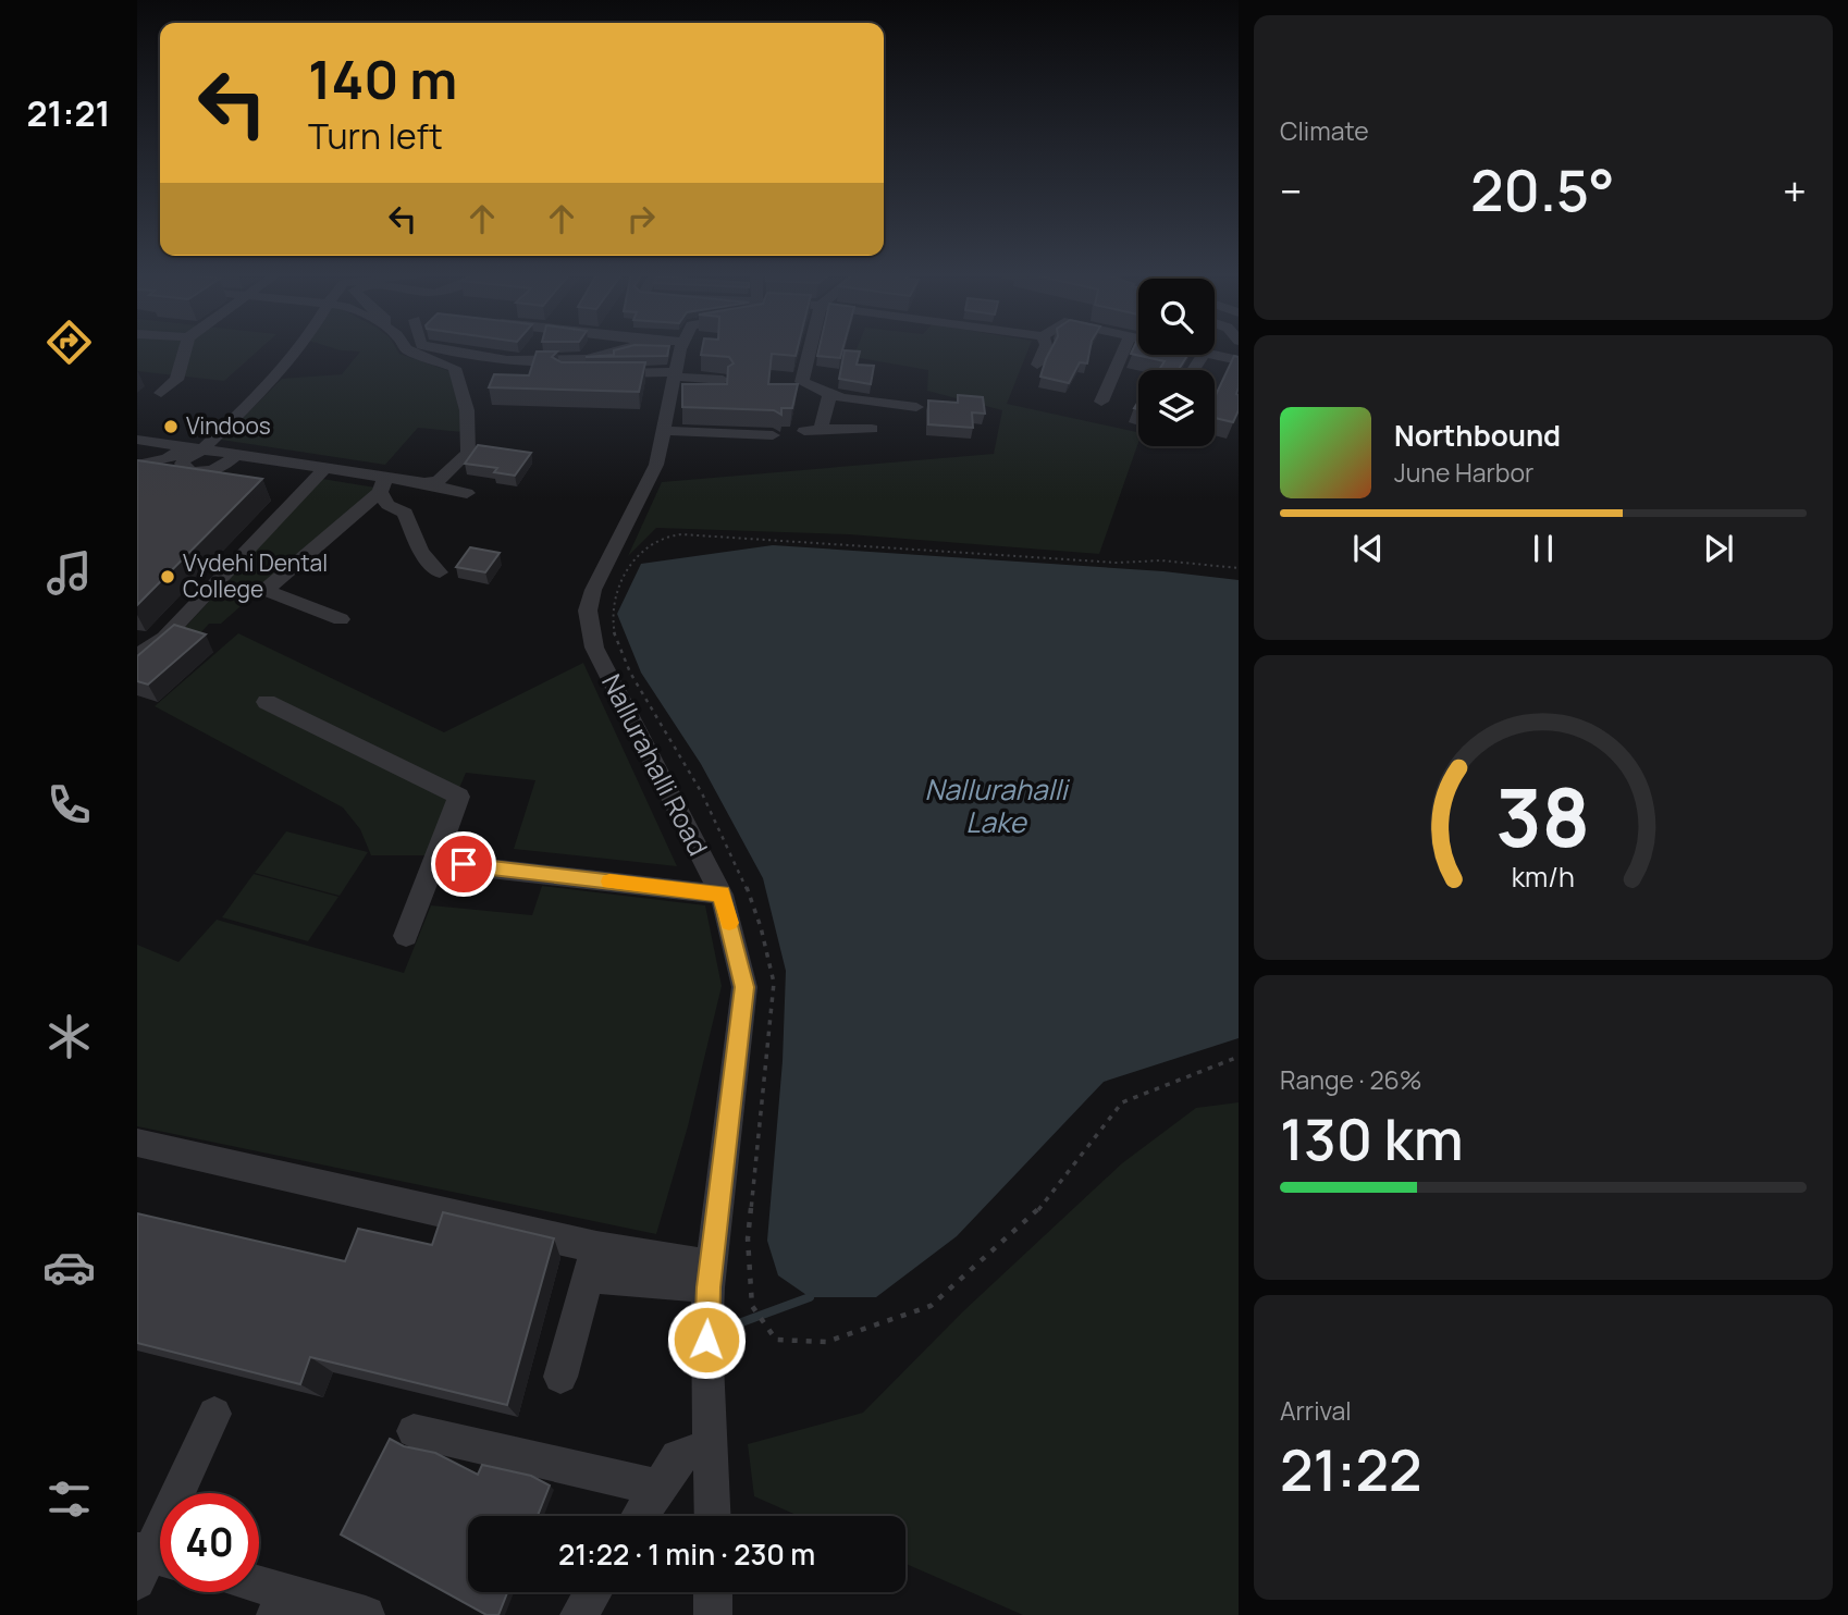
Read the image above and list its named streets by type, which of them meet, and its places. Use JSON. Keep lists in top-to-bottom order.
{
  "streets": {
    "street": ["Nallurahalli Road"]
  },
  "water": ["Nallurahalli Lake"],
  "places": ["Vindoos", "Vydehi Dental College"],
  "page": {
    "tabs": "21:21",
    "tile": [
      "Climate",
      ["Range · 26%", "130 km"],
      ["Arrival", "21:22"]
    ],
    "turn": ["140 m", "Turn left"],
    "heat": ["−", "20.5°", "+"],
    "song": ["Northbound", "June Harbor"],
    "limit": "40",
    "trip": "21:22 · 1 min · 230 m",
    "gauge": ["38", "km/h"]
  }
}
